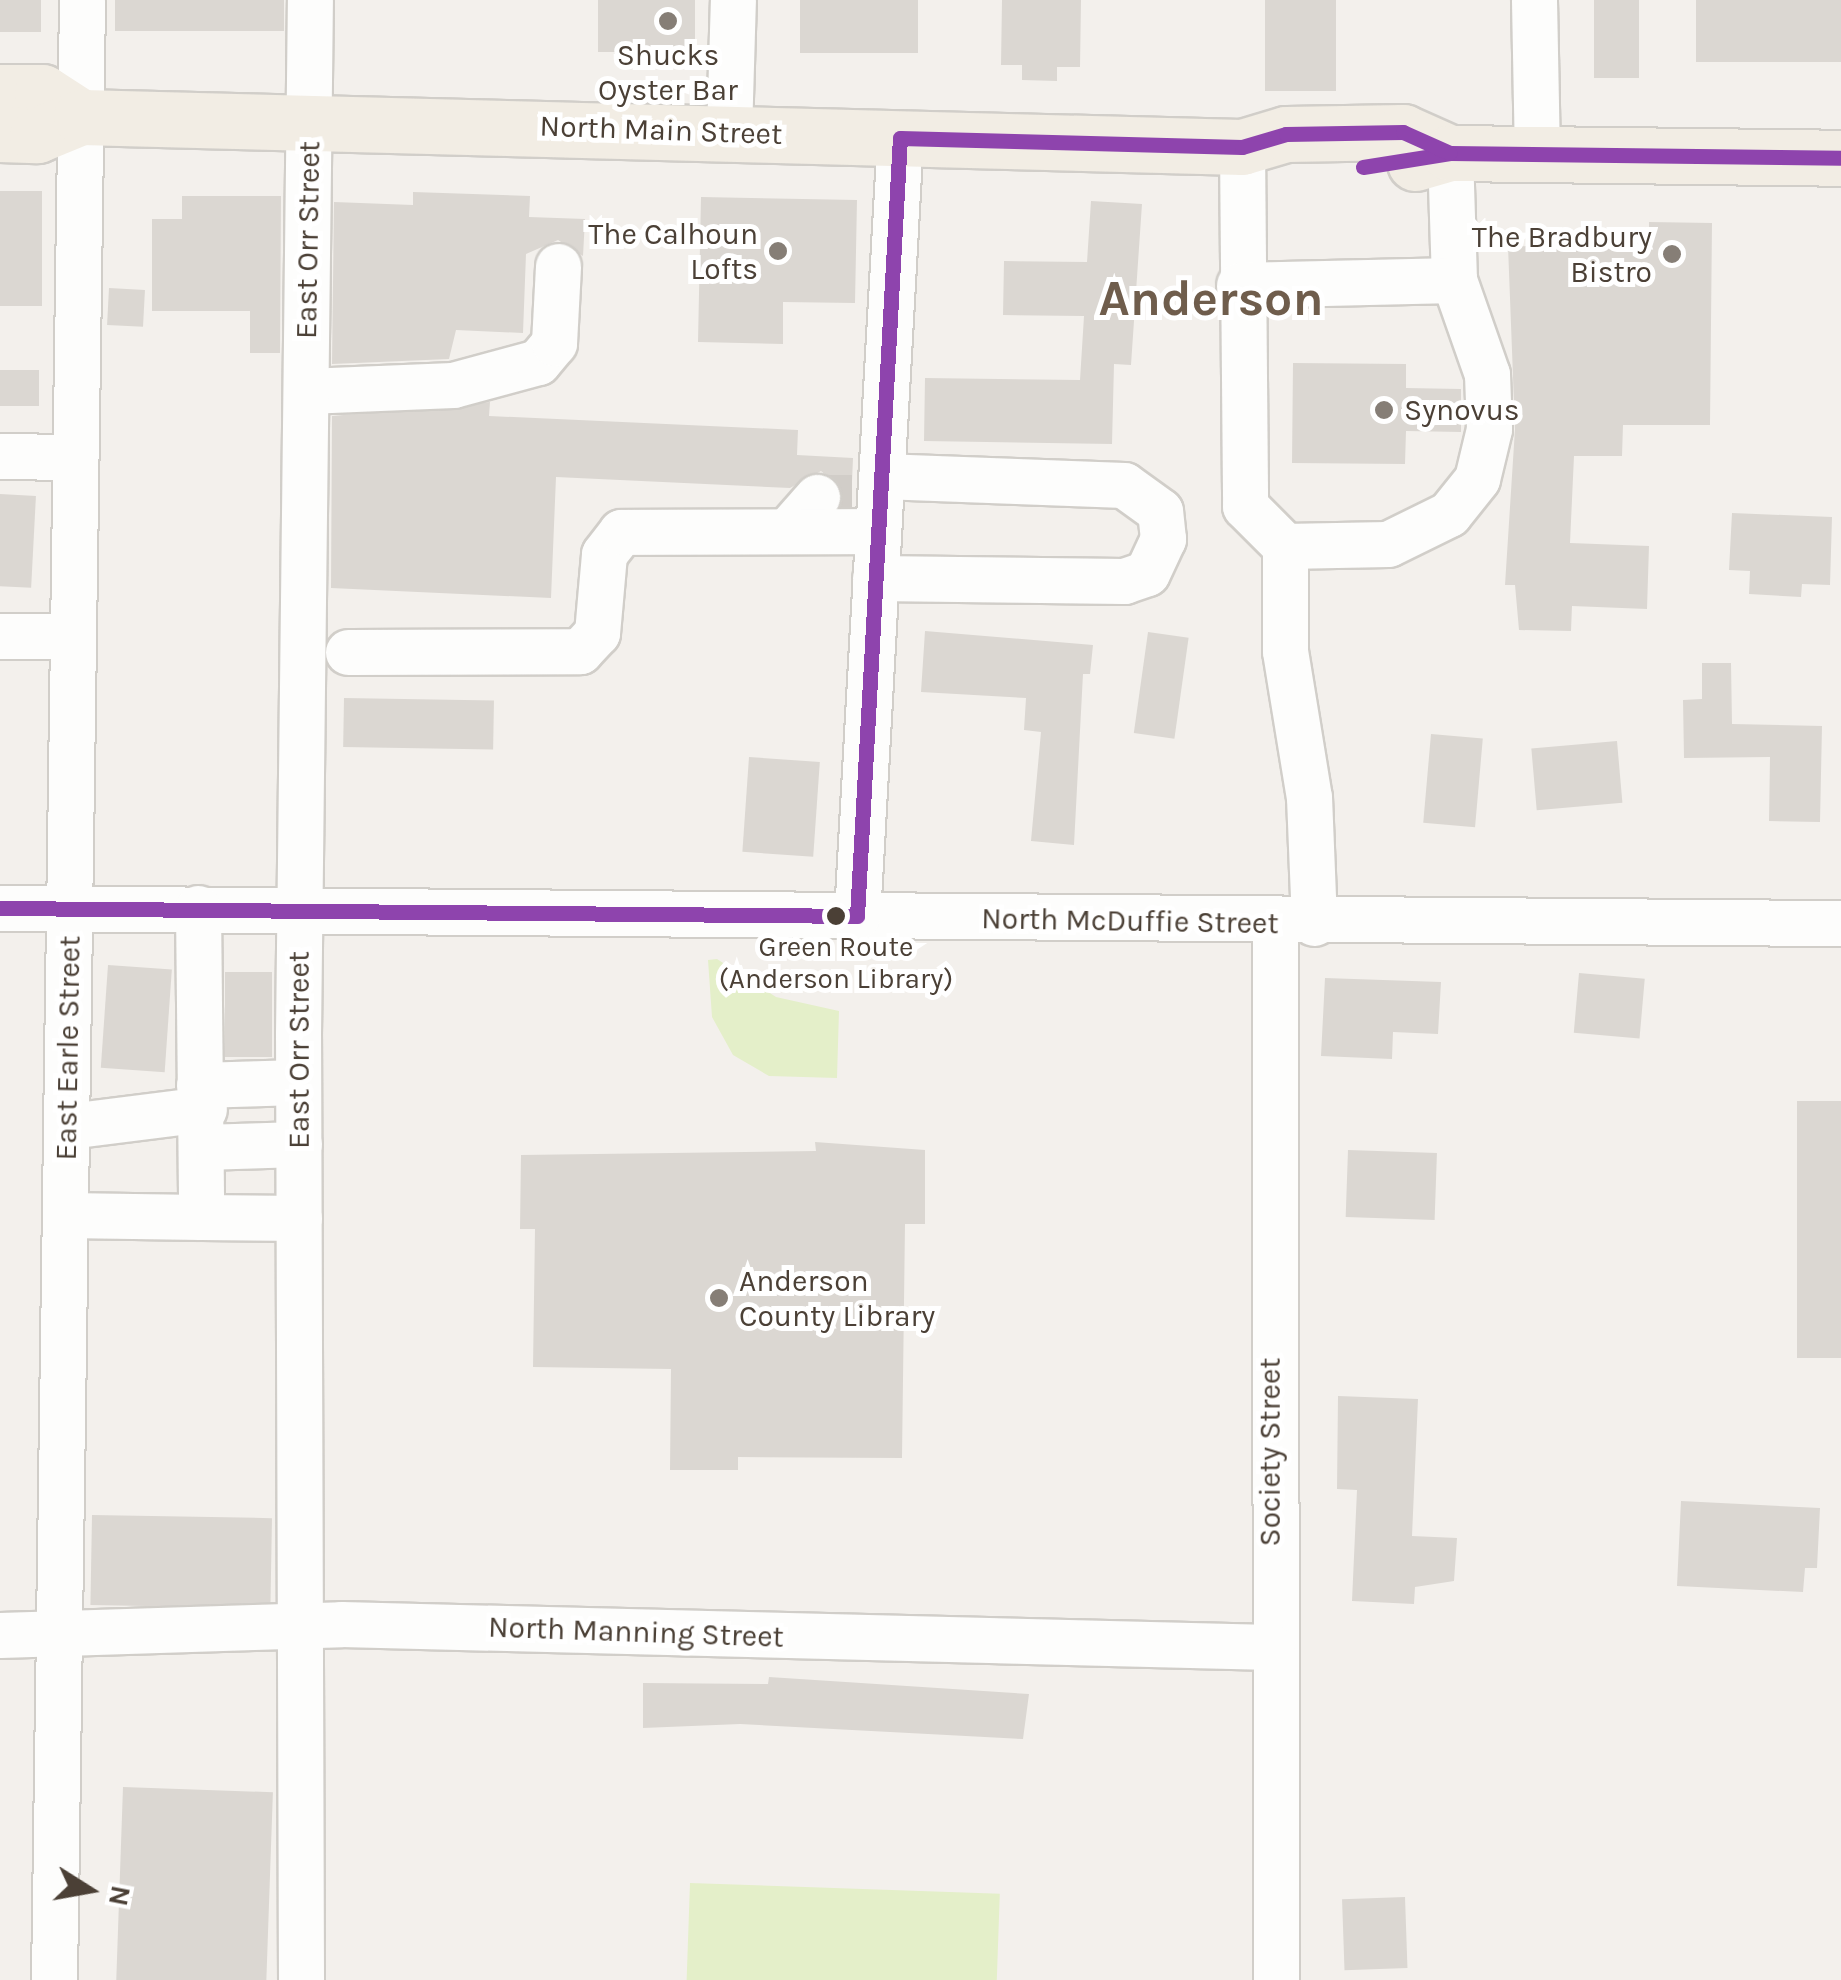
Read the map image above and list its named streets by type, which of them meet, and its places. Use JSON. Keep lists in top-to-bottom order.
{
  "streets": {
    "main road": ["North Main Street"],
    "street": [
      "East Orr Street",
      "North McDuffie Street",
      "East Earle Street",
      "Society Street",
      "North Manning Street"
    ]
  },
  "crossings": [
    ["North Main Street", "East Orr Street"],
    ["North Main Street", "East Earle Street"],
    ["East Orr Street", "North McDuffie Street"],
    ["East Orr Street", "North Manning Street"],
    ["North McDuffie Street", "East Earle Street"],
    ["North McDuffie Street", "Society Street"],
    ["East Earle Street", "North Manning Street"],
    ["Society Street", "North Manning Street"]
  ],
  "districts": ["Anderson"],
  "places": [
    "Shucks Oyster Bar",
    "The Calhoun Lofts",
    "The Bradbury Bistro",
    "Synovus",
    "Green Route (Anderson Library)",
    "Anderson County Library"
  ],
  "north": "right"
}
